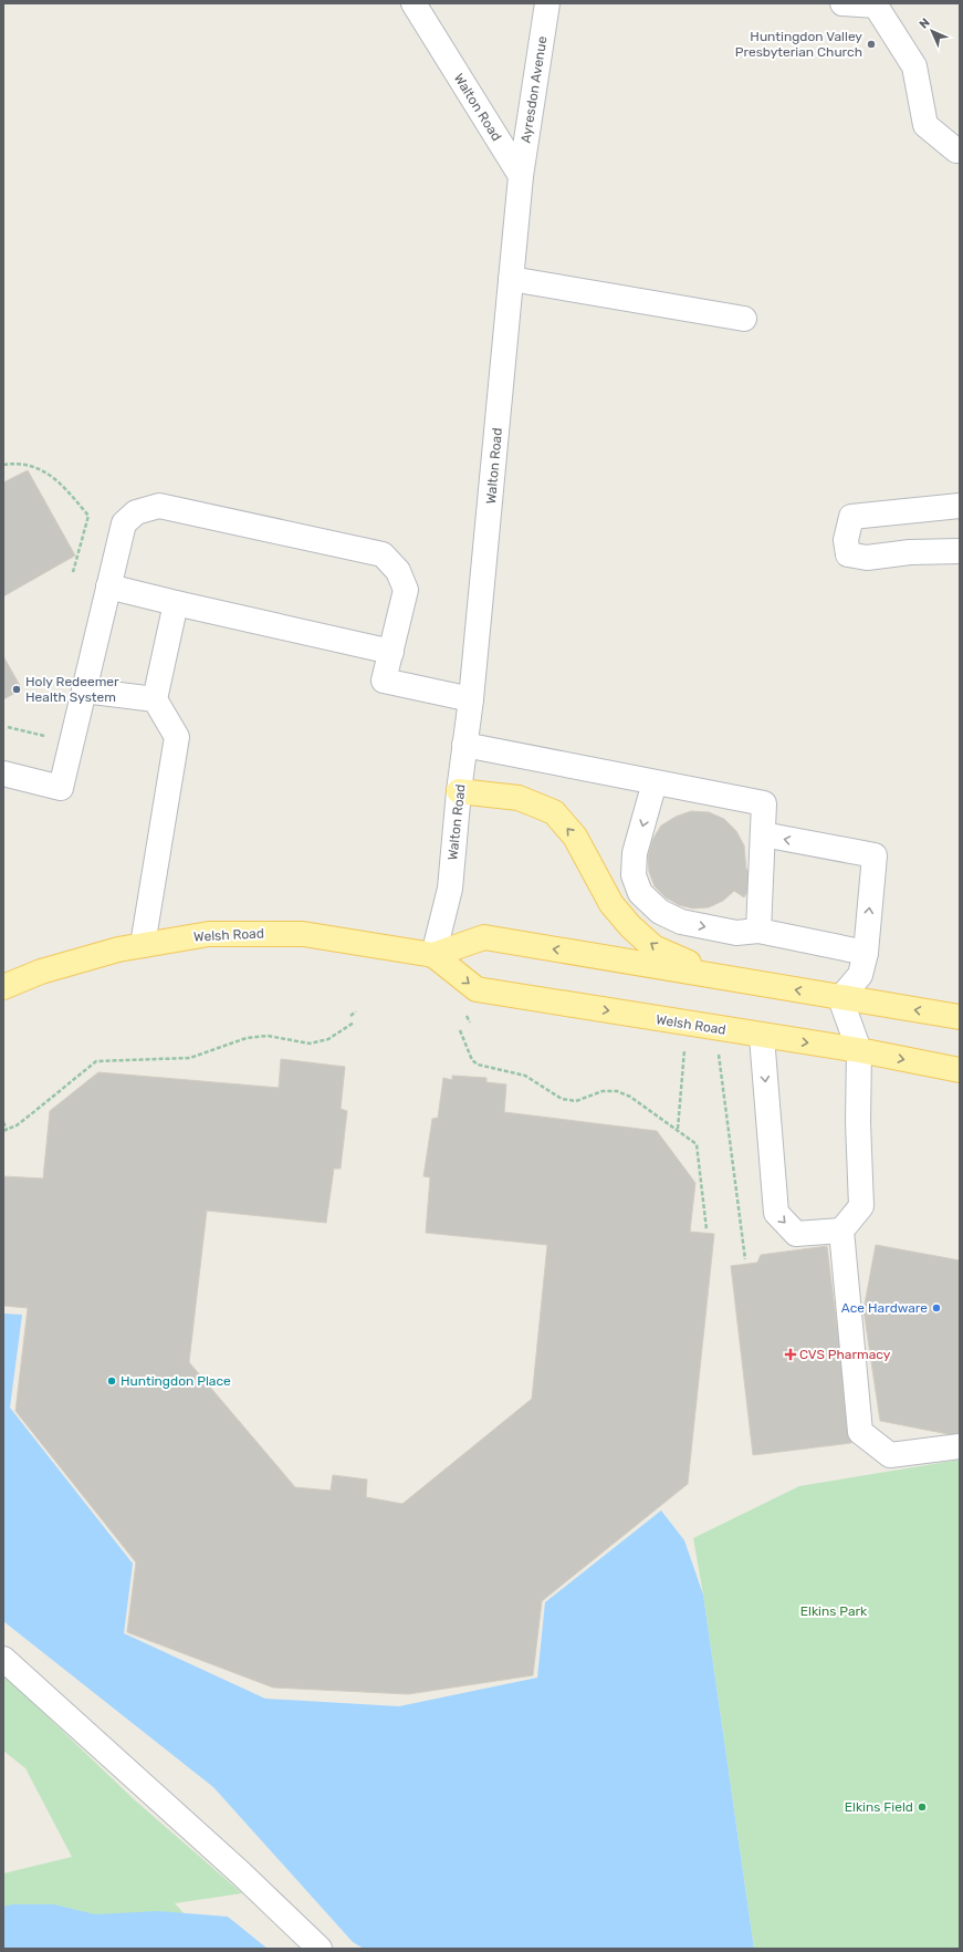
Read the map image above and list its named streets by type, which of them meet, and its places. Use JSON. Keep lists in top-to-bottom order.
{
  "streets": {
    "main road": ["Welsh Road"],
    "street": ["Ayresdon Avenue", "Walton Road"]
  },
  "crossings": [
    ["Ayresdon Avenue", "Walton Road"],
    ["Walton Road", "Welsh Road"]
  ],
  "parks": ["Elkins Park"],
  "places": {
    "other": [
      "Huntingdon Valley Presbyterian Church",
      "Holy Redeemer Health System",
      "Ace Hardware",
      "Huntingdon Place",
      "Elkins Field"
    ],
    "health": ["CVS Pharmacy"]
  },
  "north": "top left"
}
